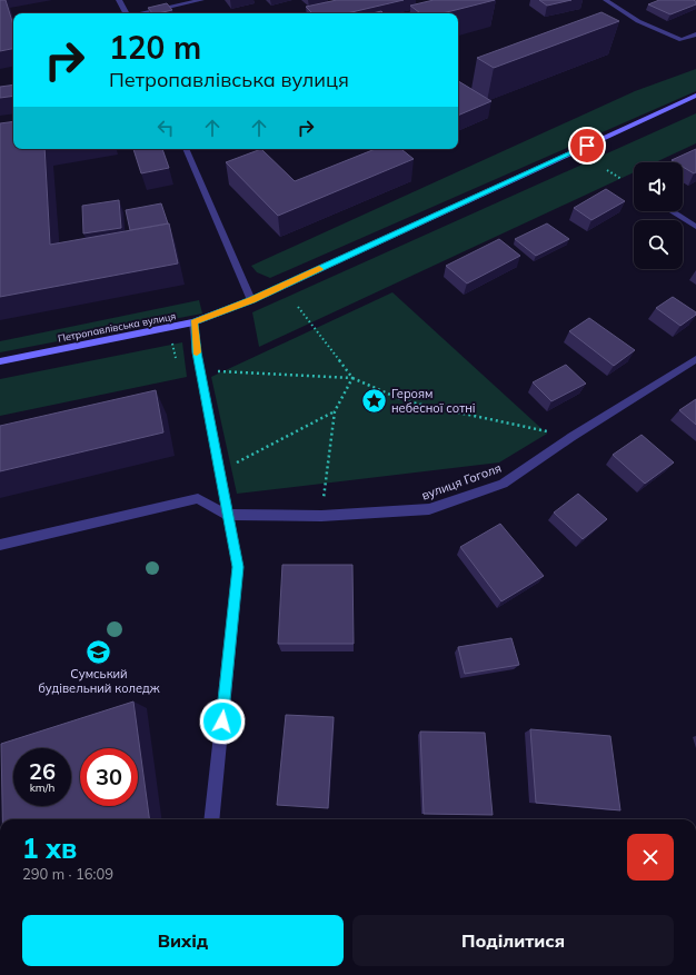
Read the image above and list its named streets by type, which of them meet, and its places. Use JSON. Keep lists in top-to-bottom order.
{
  "streets": {
    "main road": ["Петропавлівська вулиця"],
    "street": ["вулиця Гоголя"]
  },
  "places": {
    "place": ["Героям небесної сотні"],
    "school or university": ["Сумський будівельний коледж"]
  },
  "page": {
    "turn": ["120 m", "Петропавлівська вулиця"],
    "speed": "26 km/h",
    "limit": "30",
    "heading": ["1 хв", "290 m · 16:09"],
    "buttons": ["Вихід", "Поділитися"]
  }
}
